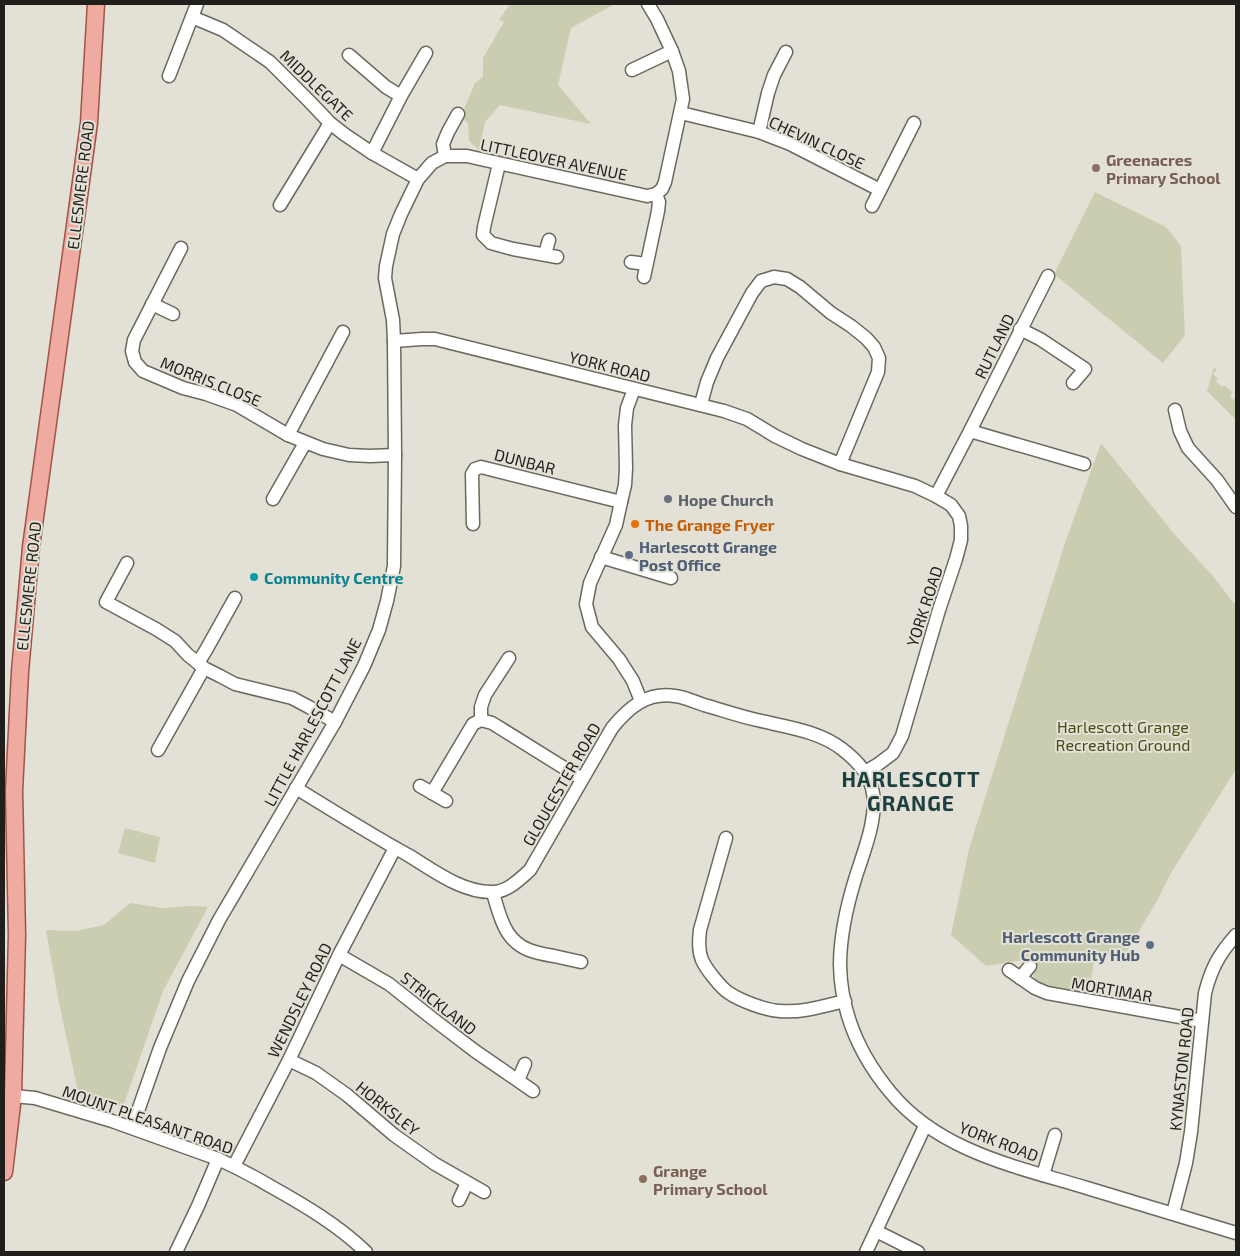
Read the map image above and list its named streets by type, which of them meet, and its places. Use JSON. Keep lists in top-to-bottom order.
{
  "streets": {
    "main road": ["ELLESMERE ROAD"],
    "street": [
      "MIDDLEGATE",
      "CHEVIN CLOSE",
      "LITTLEOVER AVENUE",
      "RUTLAND",
      "YORK ROAD",
      "MORRIS CLOSE",
      "DUNBAR",
      "LITTLE HARLESCOTT LANE",
      "GLOUCESTER ROAD",
      "MORTIMAR",
      "WENDSLEY ROAD",
      "STRICKLAND",
      "KYNASTON ROAD",
      "HORKSLEY",
      "MOUNT PLEASANT ROAD"
    ]
  },
  "crossings": [
    ["MIDDLEGATE", "LITTLE HARLESCOTT LANE"],
    ["LITTLEOVER AVENUE", "LITTLE HARLESCOTT LANE"],
    ["ELLESMERE ROAD", "MOUNT PLEASANT ROAD"],
    ["RUTLAND", "YORK ROAD"],
    ["YORK ROAD", "LITTLE HARLESCOTT LANE"],
    ["YORK ROAD", "GLOUCESTER ROAD"],
    ["YORK ROAD", "KYNASTON ROAD"],
    ["MORRIS CLOSE", "LITTLE HARLESCOTT LANE"],
    ["LITTLE HARLESCOTT LANE", "MOUNT PLEASANT ROAD"],
    ["MORTIMAR", "KYNASTON ROAD"],
    ["WENDSLEY ROAD", "STRICKLAND"],
    ["WENDSLEY ROAD", "HORKSLEY"],
    ["WENDSLEY ROAD", "MOUNT PLEASANT ROAD"]
  ],
  "districts": ["HARLESCOTT GRANGE"],
  "parks": ["Harlescott Grange Recreation Ground"],
  "places": [
    "Greenacres Primary School",
    "Hope Church",
    "The Grange Fryer",
    "Harlescott Grange Post Office",
    "Community Centre",
    "Harlescott Grange Community Hub",
    "Grange Primary School"
  ]
}
